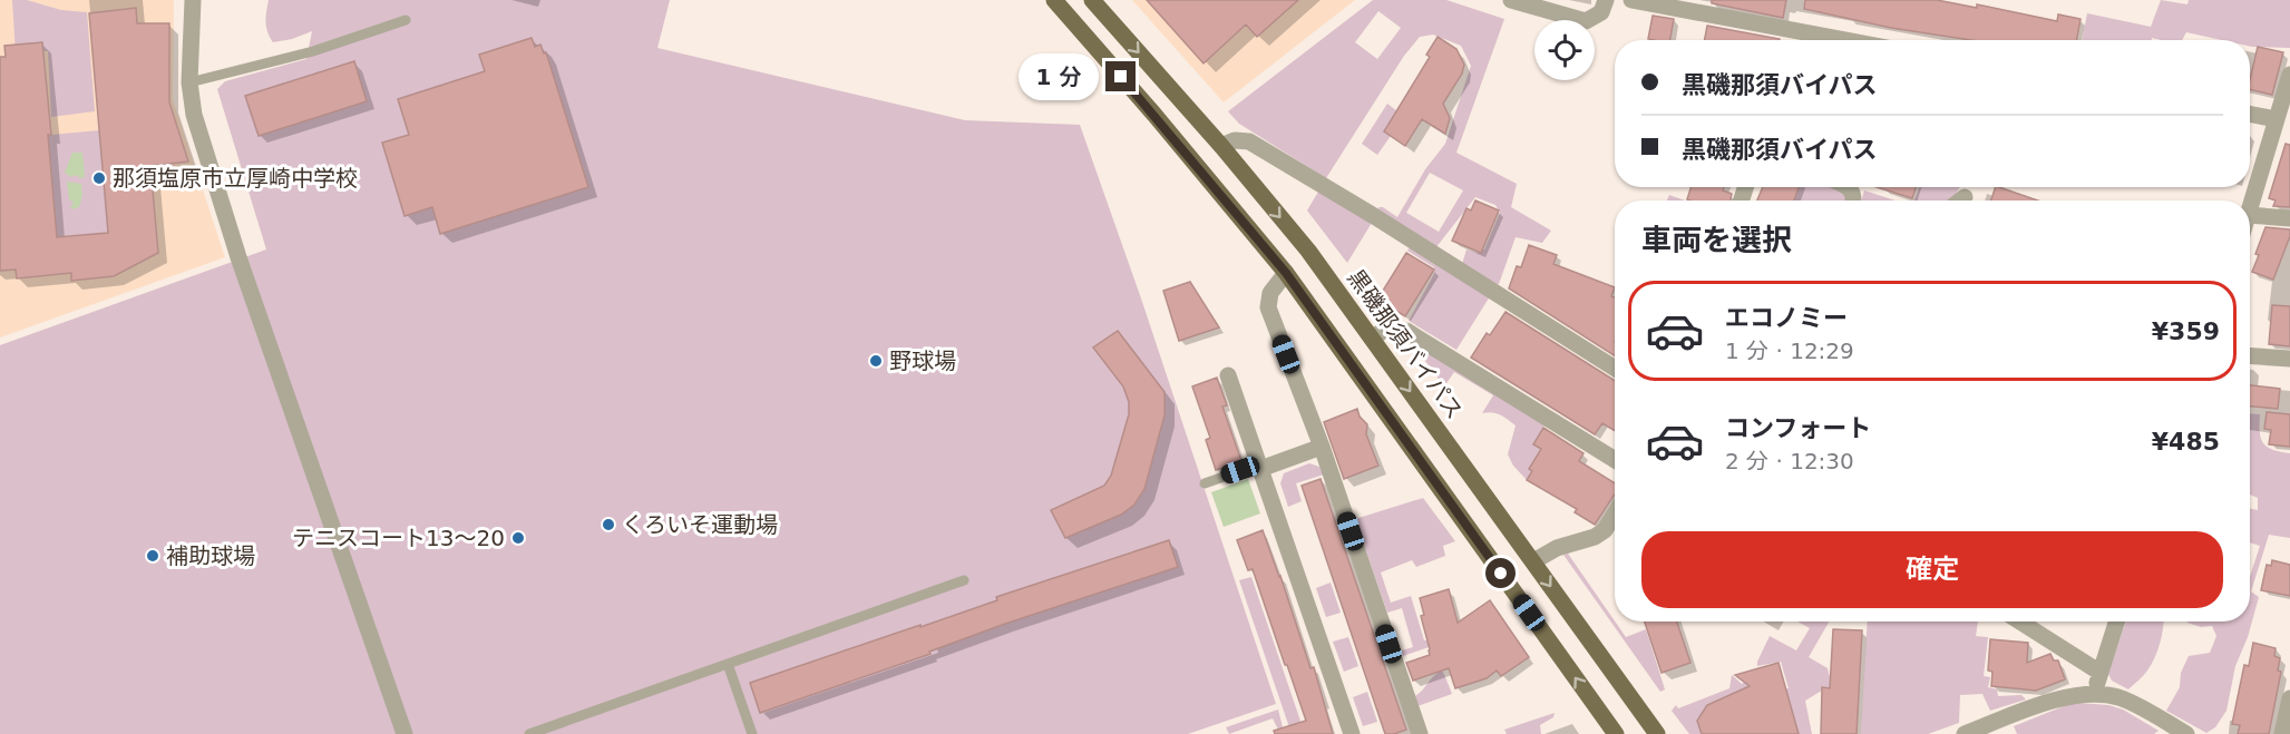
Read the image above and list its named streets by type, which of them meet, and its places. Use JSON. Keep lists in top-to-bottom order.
{
  "streets": {
    "main road": ["黒磯那須バイパス"]
  },
  "places": [
    "那須塩原市立厚崎中学校",
    "野球場",
    "くろいそ運動場",
    "テニスコート13～20",
    "補助球場"
  ],
  "page": {
    "banner": ["黒磯那須バイパス", "黒磯那須バイパス"],
    "bubble": "1 分",
    "heading": "車両を選択",
    "list": [
      {
        "name": "エコノミー",
        "note": "1 分 · 12:29",
        "value": "¥359"
      },
      {
        "name": "コンフォート",
        "note": "2 分 · 12:30",
        "value": "¥485"
      }
    ],
    "buttons": "確定"
  }
}
